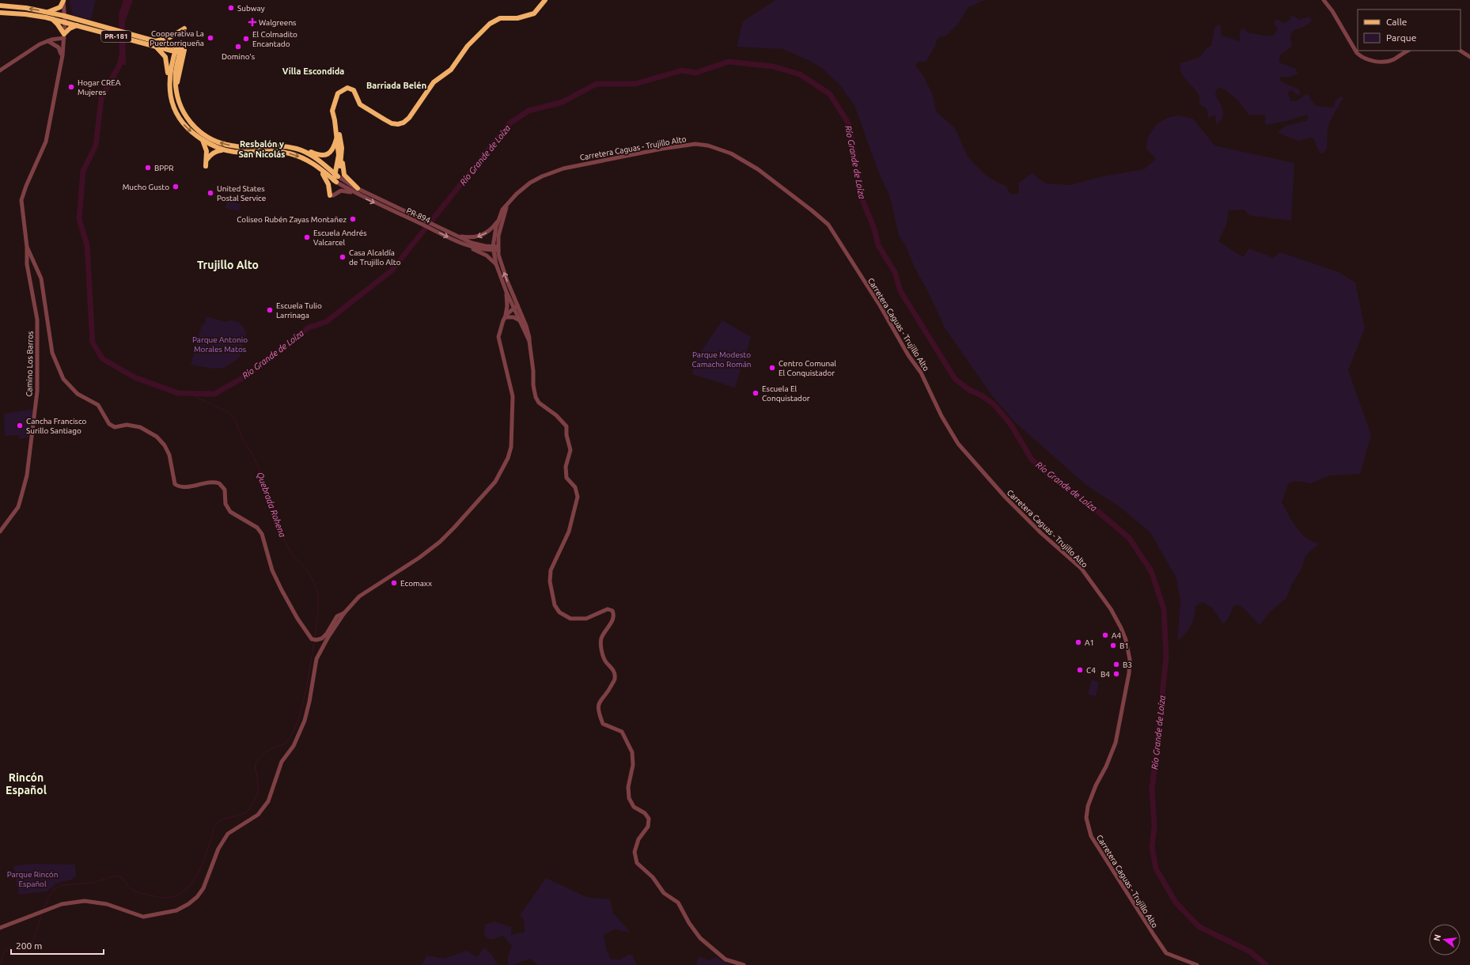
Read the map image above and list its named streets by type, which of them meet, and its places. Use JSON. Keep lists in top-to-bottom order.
{
  "streets": {
    "main road": ["PR-181"],
    "street": ["Carretera Caguas - Trujillo Alto", "PR-894", "Camino Los Barros"]
  },
  "crossings": [
    ["Carretera Caguas - Trujillo Alto", "PR-894"]
  ],
  "districts": [
    "Villa Escondida",
    "Barriada Belén",
    "Resbalón y San Nicolás",
    "Trujillo Alto",
    "Rincón Español"
  ],
  "water": ["Río Grande de Loíza", "Quebrada Rohena"],
  "parks": ["Parque Antonio Morales Matos", "Parque Modesto Camacho Román", "Parque Rincón Español"],
  "places": {
    "other": [
      "Subway",
      "Cooperativa La Puertorriqueña",
      "El Colmadito Encantado",
      "Domino's",
      "Hogar CREA Mujeres",
      "BPPR",
      "Mucho Gusto",
      "United States Postal Service",
      "Coliseo Rubén Zayas Montañez",
      "Escuela Andrés Valcarcel",
      "Casa Alcaldía de Trujillo Alto",
      "Escuela Tulio Larrinaga",
      "Centro Comunal El Conquistador",
      "Escuela El Conquistador",
      "Cancha Francisco Surillo Santiago",
      "Ecomaxx",
      "A4",
      "A1",
      "B1",
      "B3",
      "C4",
      "B4"
    ],
    "health": ["Walgreens"]
  },
  "legend": ["Calle", "Parque"],
  "scale_bar": "200 m",
  "north": "left"
}
